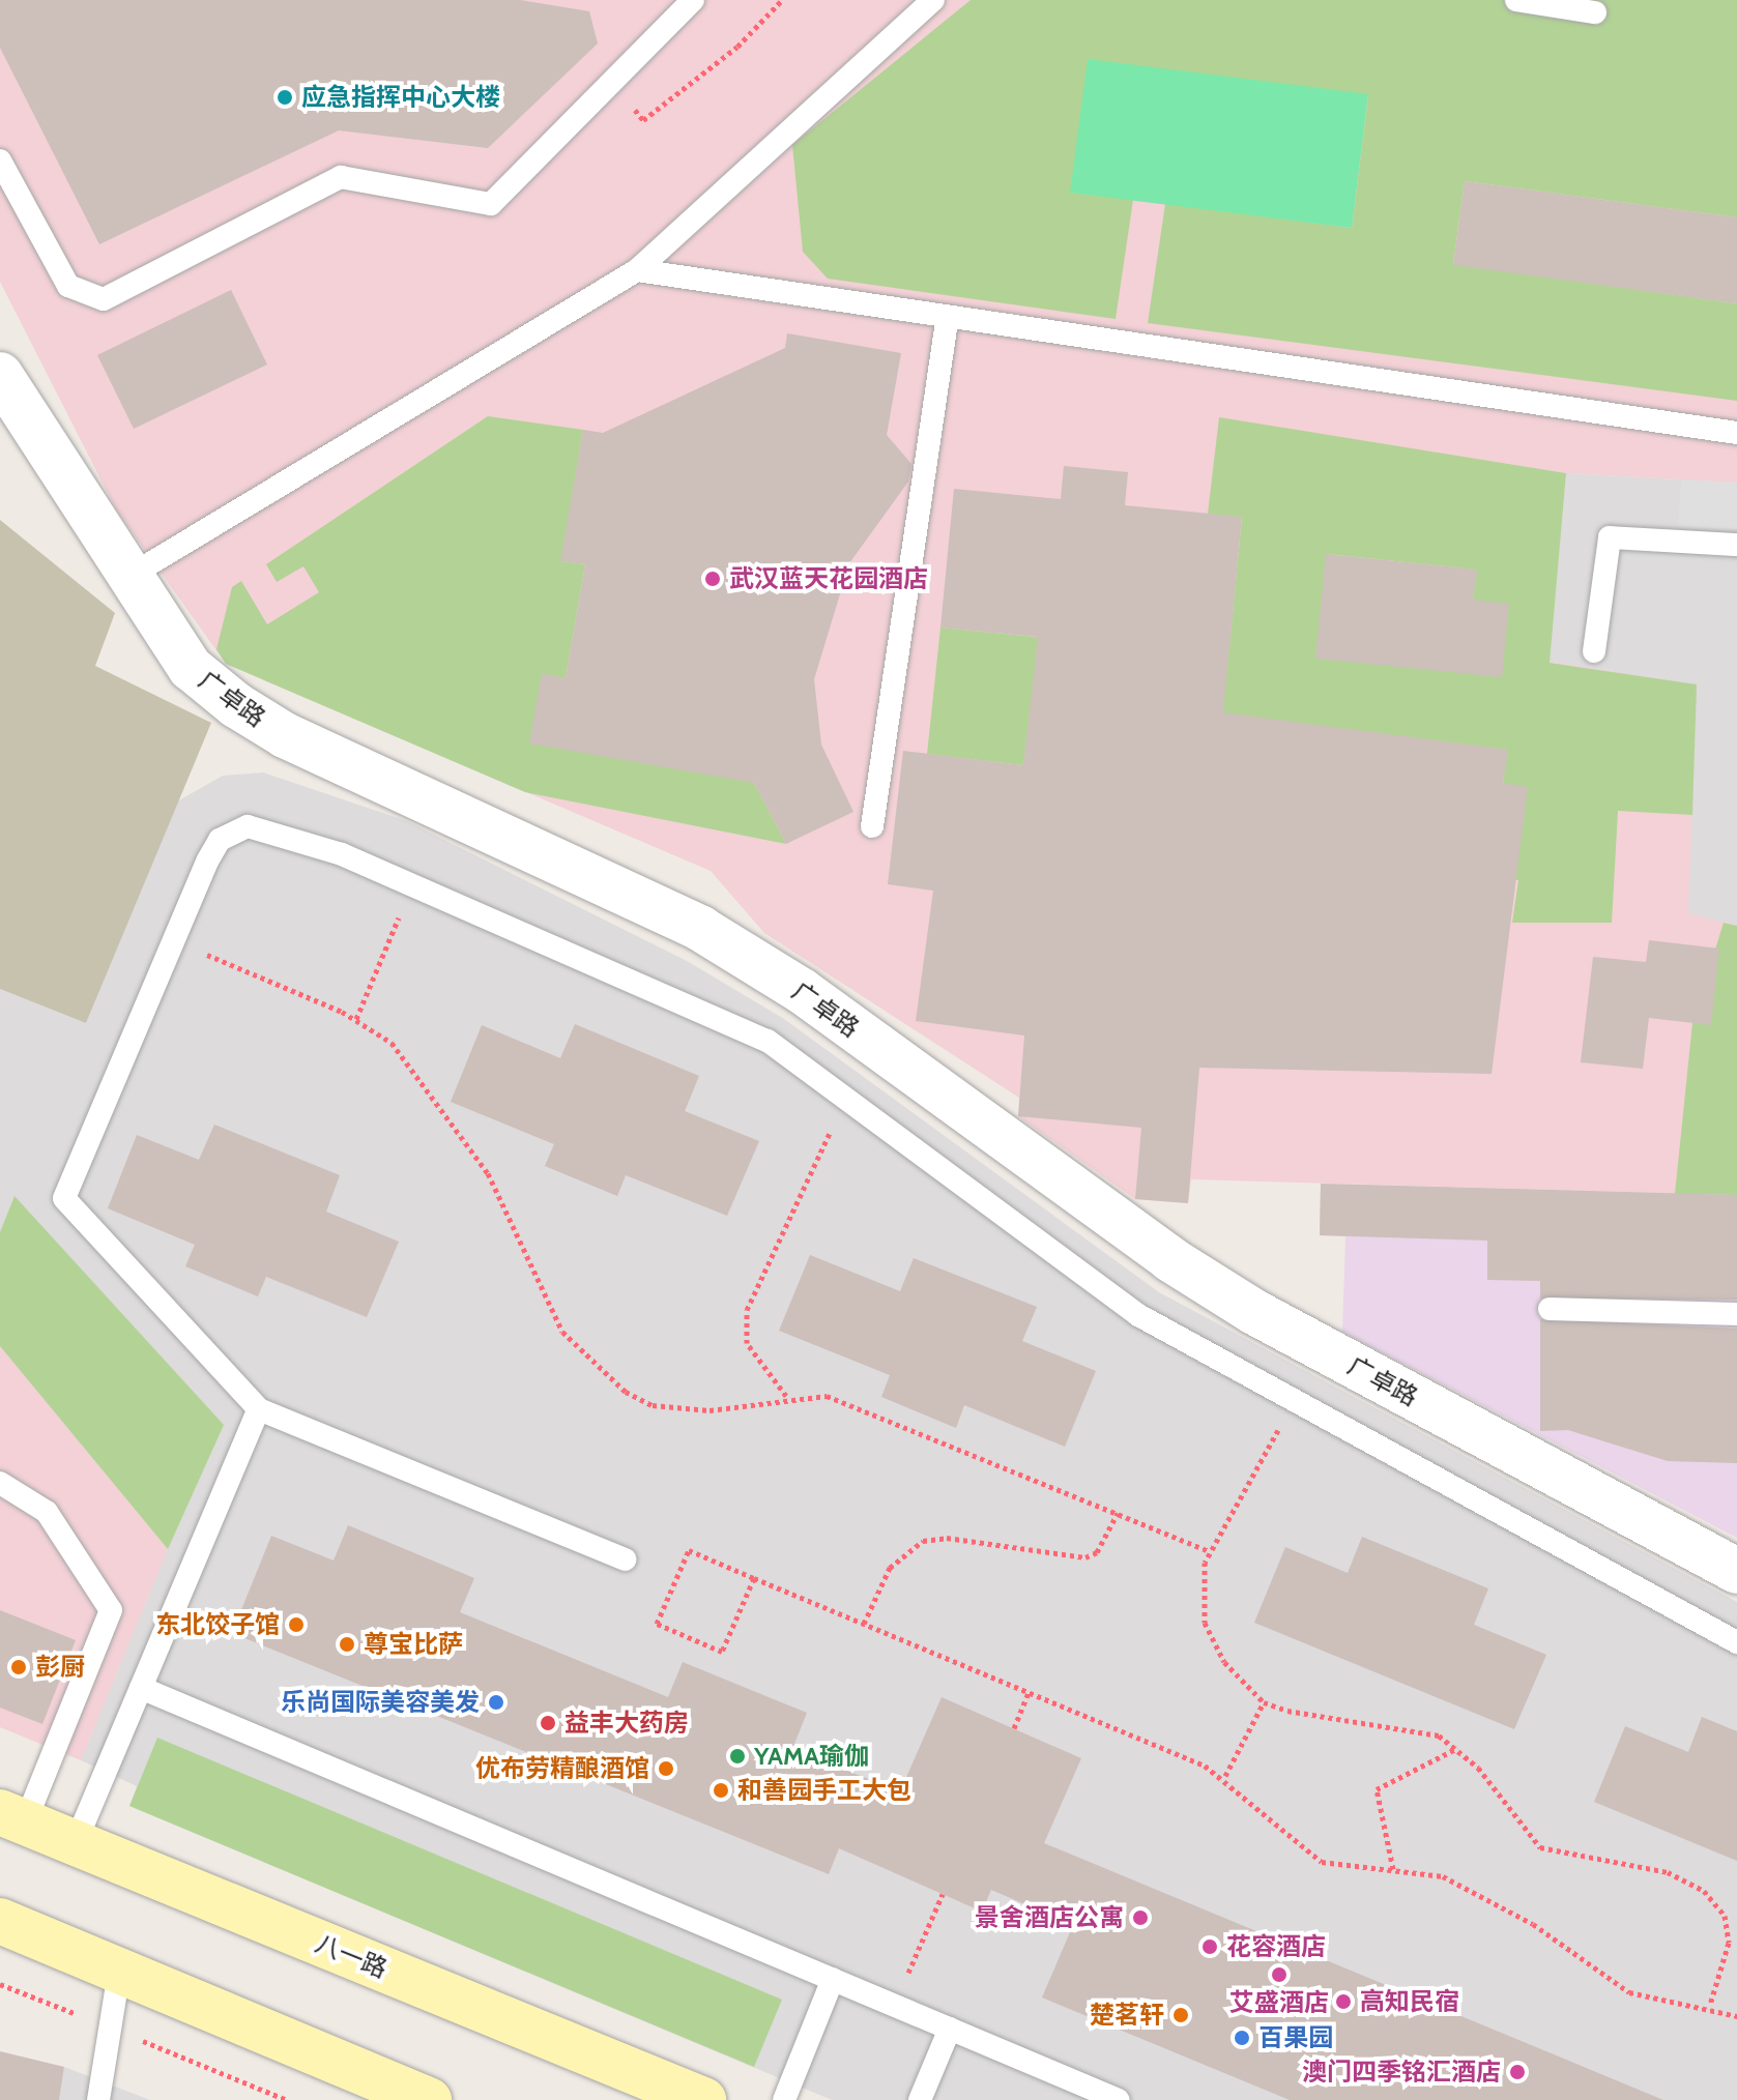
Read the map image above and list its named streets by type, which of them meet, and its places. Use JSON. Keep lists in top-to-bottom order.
{
  "streets": {
    "main road": ["八一路"],
    "street": ["广卓路"]
  },
  "places": [
    "应急指挥中心大楼",
    "武汉蓝天花园酒店",
    "东北饺子馆",
    "尊宝比萨",
    "彭厨",
    "乐尚国际美容美发",
    "益丰大药房",
    "YAMA瑜伽",
    "优布劳精酿酒馆",
    "和善园手工大包",
    "景舍酒店公寓",
    "花容酒店",
    "艾盛酒店",
    "高知民宿",
    "楚茗轩",
    "百果园",
    "澳门四季铭汇酒店"
  ]
}
